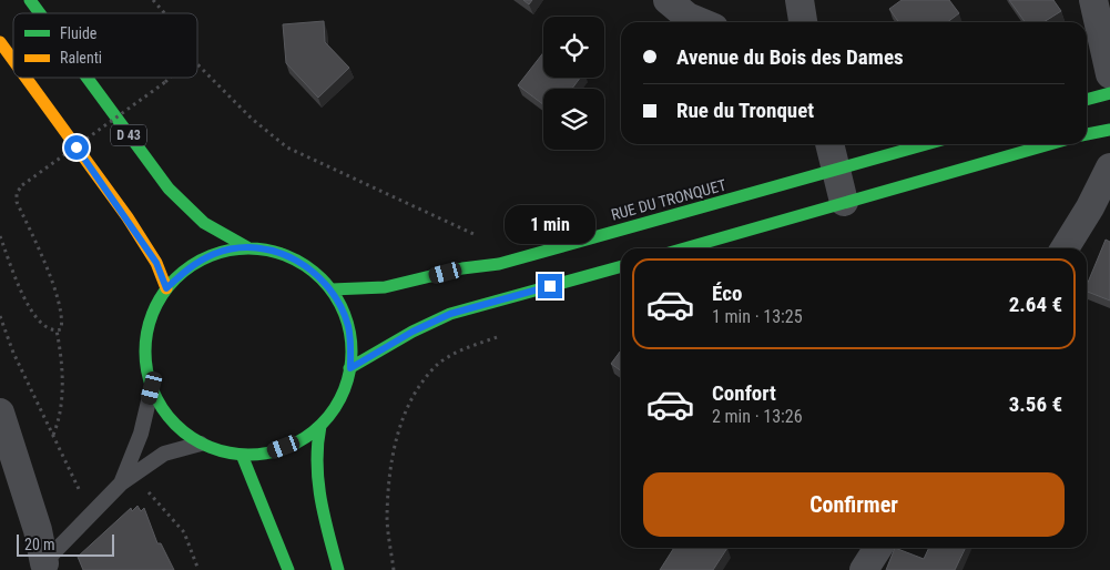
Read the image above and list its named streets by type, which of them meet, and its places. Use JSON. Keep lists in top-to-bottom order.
{
  "streets": {
    "main road": ["D 43", "RUE DU TRONQUET"]
  },
  "legend": ["Fluide", "Ralenti"],
  "scale_bar": "20 m",
  "page": {
    "banner": ["Avenue du Bois des Dames", "Rue du Tronquet"],
    "bubble": "1 min",
    "list": [
      {
        "name": "Éco",
        "note": "1 min · 13:25",
        "value": "2.64 €"
      },
      {
        "name": "Confort",
        "note": "2 min · 13:26",
        "value": "3.56 €"
      }
    ],
    "buttons": "Confirmer",
    "scale": "20 m"
  }
}
